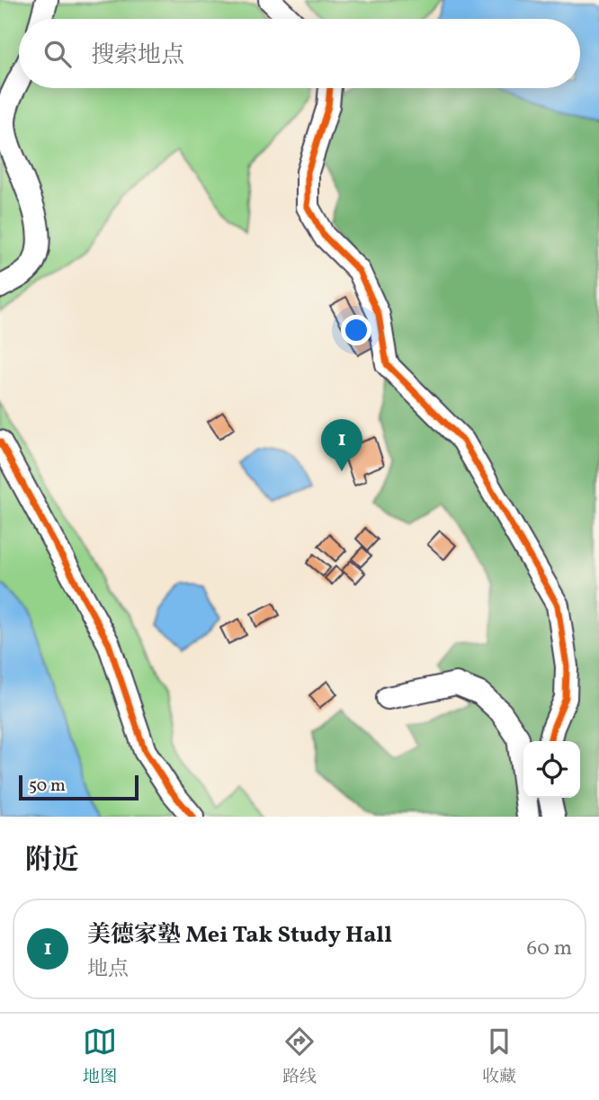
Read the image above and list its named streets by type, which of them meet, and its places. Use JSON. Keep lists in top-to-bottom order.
{
  "scale_bar": "50 m",
  "page": {
    "search": "搜索地点",
    "pins": "1",
    "scale": "50 m",
    "heading": "附近",
    "list": [
      {
        "mark": "1",
        "name": "美德家塾 Mei Tak Study Hall",
        "note": "地点",
        "value": "60 m"
      }
    ],
    "nav": ["地图", "路线", "收藏"]
  }
}
